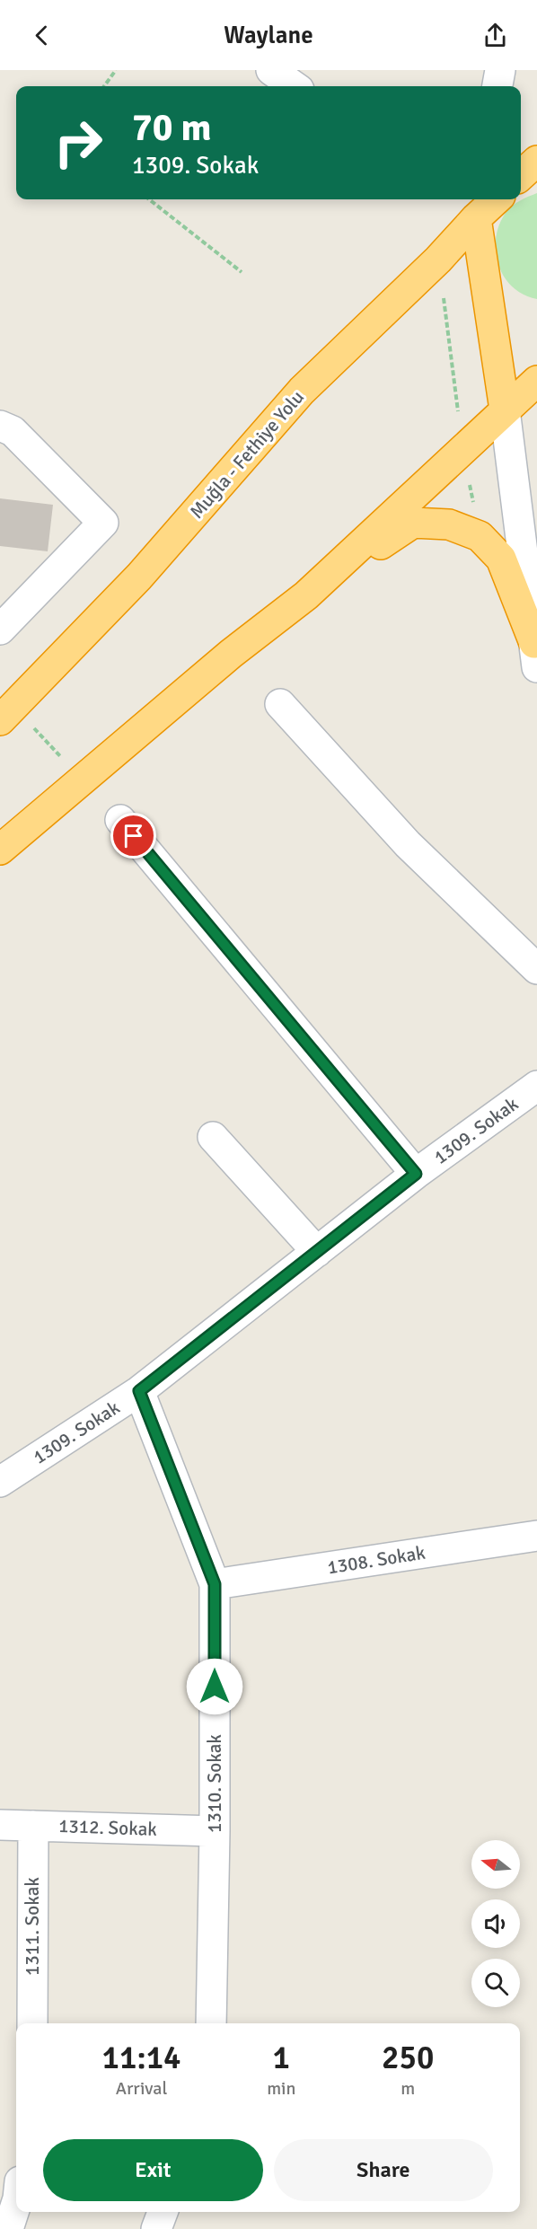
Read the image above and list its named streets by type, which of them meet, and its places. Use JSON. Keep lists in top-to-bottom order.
{
  "streets": {
    "highway": ["Muğla - Fethiye Yolu"],
    "street": [
      "1309. Sokak",
      "1308. Sokak",
      "1310. Sokak",
      "1312. Sokak",
      "1311. Sokak"
    ]
  },
  "crossings": [
    ["1309. Sokak", "1310. Sokak"],
    ["1308. Sokak", "1310. Sokak"],
    ["1310. Sokak", "1312. Sokak"],
    ["1312. Sokak", "1311. Sokak"]
  ],
  "north": "left",
  "page": {
    "header": "Waylane",
    "turn": ["70 m", "1309. Sokak"],
    "eta": [
      "11:14",
      "Arrival",
      "1",
      "min",
      "250",
      "m"
    ],
    "buttons": ["Exit", "Share"]
  }
}
